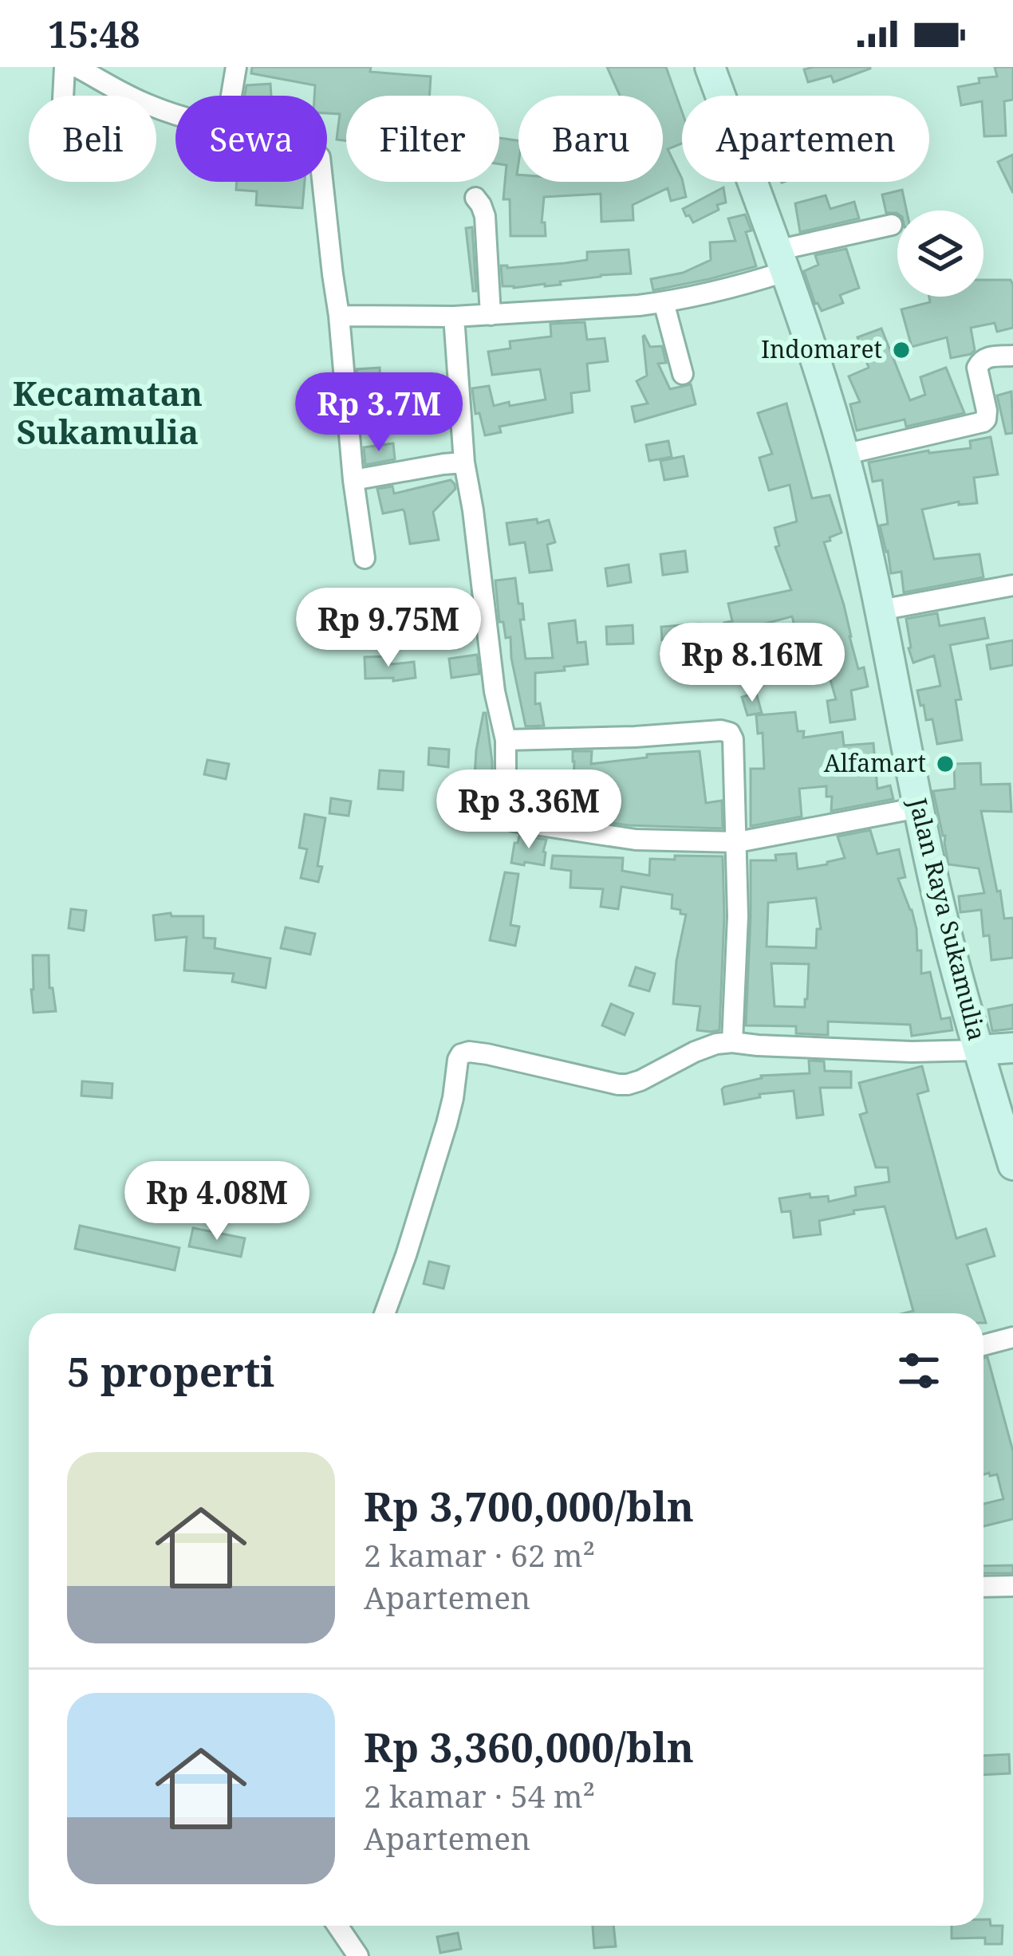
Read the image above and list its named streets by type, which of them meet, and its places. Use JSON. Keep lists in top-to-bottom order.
{
  "streets": {
    "main road": ["Jalan Raya Sukamulia"]
  },
  "districts": ["Kecamatan Sukamulia"],
  "places": ["Indomaret", "Alfamart"],
  "page": {
    "status": "15:48",
    "chip": [
      "Beli",
      "Sewa",
      "Filter",
      "Baru",
      "Apartemen"
    ],
    "price": [
      "Rp 3.7M",
      "Rp 9.75M",
      "Rp 8.16M",
      "Rp 3.36M",
      "Rp 4.08M"
    ],
    "heading": "5 properti",
    "list": [
      {
        "name": "Rp 3,700,000/bln",
        "note": "2 kamar · 62 m² · Apartemen"
      },
      {
        "name": "Rp 3,360,000/bln",
        "note": "2 kamar · 54 m² · Apartemen"
      }
    ]
  }
}
